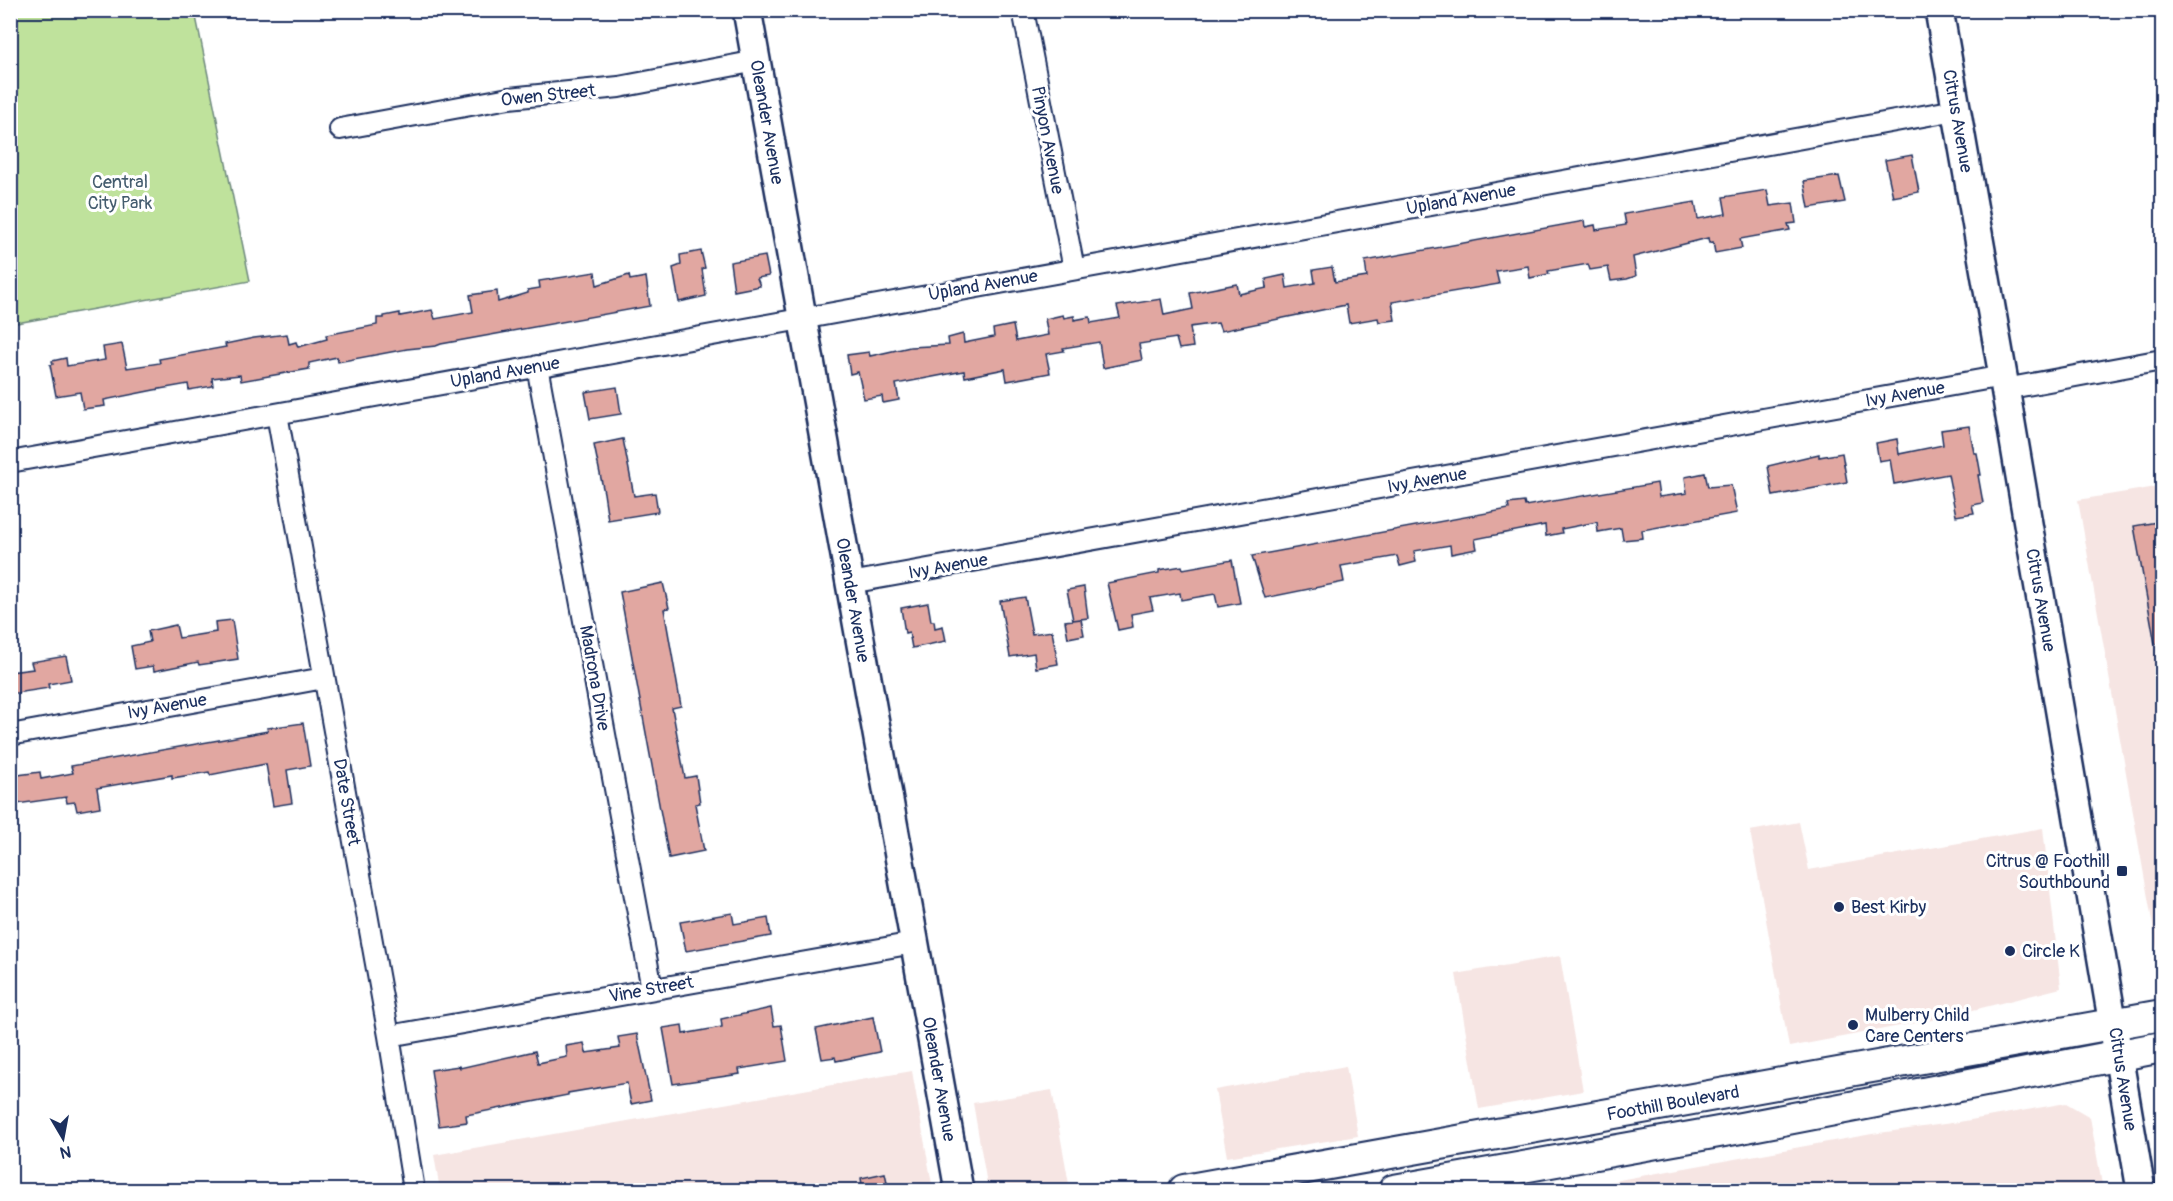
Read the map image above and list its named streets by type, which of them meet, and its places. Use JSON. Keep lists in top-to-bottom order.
{
  "streets": {
    "main road": ["Foothill Boulevard"],
    "street": [
      "Owen Street",
      "Citrus Avenue",
      "Oleander Avenue",
      "Pinyon Avenue",
      "Upland Avenue",
      "Ivy Avenue",
      "Madrona Drive",
      "Date Street",
      "Vine Street"
    ]
  },
  "crossings": [
    ["Owen Street", "Oleander Avenue"],
    ["Citrus Avenue", "Upland Avenue"],
    ["Citrus Avenue", "Ivy Avenue"],
    ["Citrus Avenue", "Foothill Boulevard"],
    ["Oleander Avenue", "Upland Avenue"],
    ["Oleander Avenue", "Ivy Avenue"],
    ["Oleander Avenue", "Vine Street"],
    ["Pinyon Avenue", "Upland Avenue"],
    ["Upland Avenue", "Madrona Drive"],
    ["Upland Avenue", "Date Street"],
    ["Ivy Avenue", "Date Street"],
    ["Madrona Drive", "Vine Street"],
    ["Date Street", "Vine Street"]
  ],
  "parks": ["Central City Park"],
  "places": {
    "transit": ["Citrus @ Foothill Southbound"],
    "other": ["Best Kirby", "Circle K", "Mulberry Child Care Centers"]
  },
  "north": "bottom"
}
